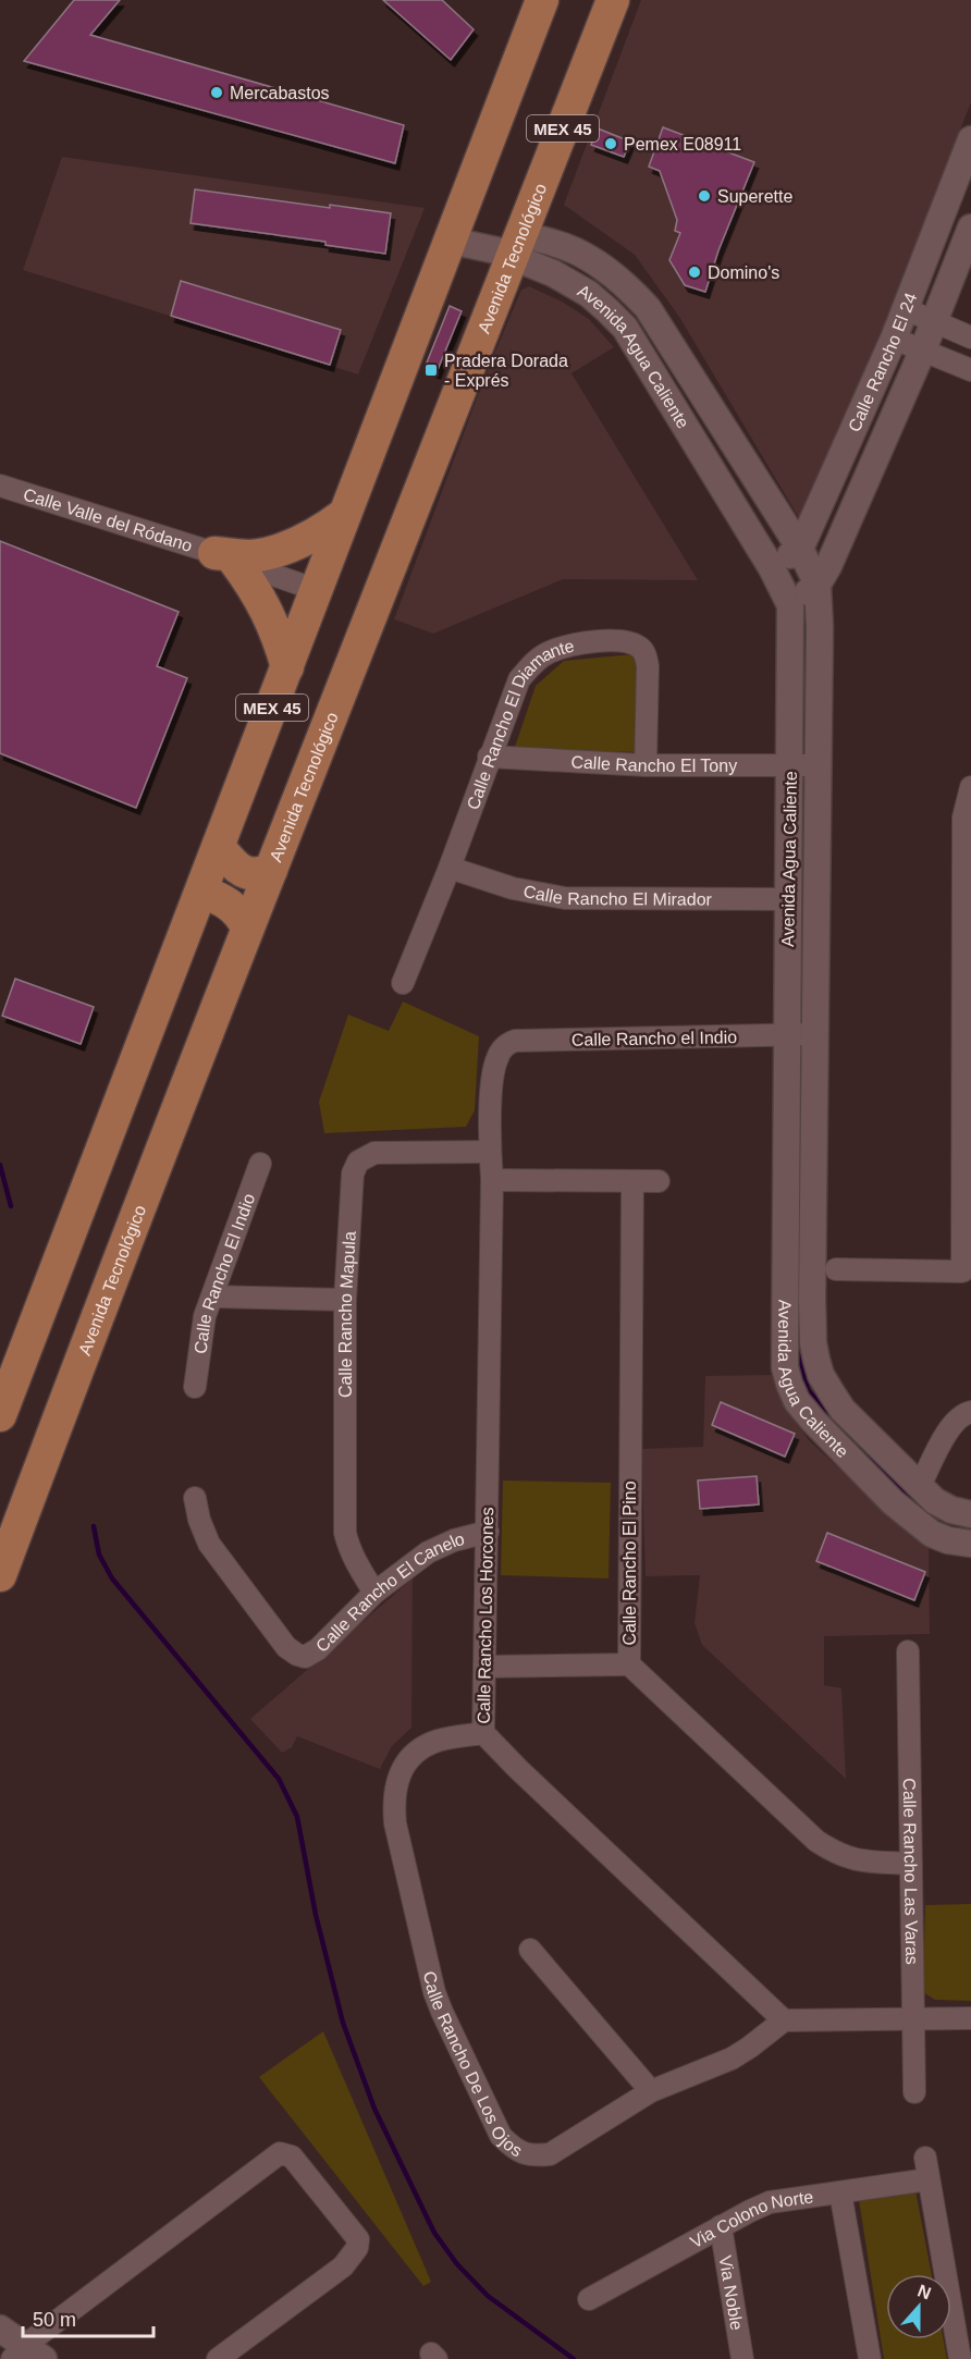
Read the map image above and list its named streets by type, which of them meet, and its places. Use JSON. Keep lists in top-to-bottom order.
{
  "streets": {
    "main road": ["MEX 45", "Avenida Tecnológico"],
    "street": [
      "Avenida Agua Caliente",
      "Calle Rancho El 24",
      "Calle Valle del Ródano",
      "Calle Rancho El Diamante",
      "Calle Rancho El Tony",
      "Calle Rancho El Mirador",
      "Calle Rancho el Indio",
      "Calle Rancho El Indio",
      "Calle Rancho Mapula",
      "Calle Rancho El Pino",
      "Calle Rancho El Canelo",
      "Calle Rancho Los Horcones",
      "Calle Rancho Las Varas",
      "Calle Rancho De Los Ojos",
      "Via Colono Norte",
      "Via Noble"
    ]
  },
  "crossings": [
    ["MEX 45", "Avenida Agua Caliente"],
    ["MEX 45", "Calle Valle del Ródano"],
    ["Avenida Tecnológico", "Avenida Agua Caliente"],
    ["Avenida Agua Caliente", "Calle Rancho El 24"],
    ["Avenida Agua Caliente", "Calle Rancho El Tony"],
    ["Avenida Agua Caliente", "Calle Rancho El Mirador"],
    ["Avenida Agua Caliente", "Calle Rancho el Indio"],
    ["Calle Rancho El Diamante", "Calle Rancho El Tony"],
    ["Calle Rancho El Diamante", "Calle Rancho El Mirador"],
    ["Calle Rancho el Indio", "Calle Rancho Los Horcones"],
    ["Calle Rancho Mapula", "Calle Rancho El Canelo"],
    ["Calle Rancho Mapula", "Calle Rancho Los Horcones"],
    ["Calle Rancho El Pino", "Calle Rancho Las Varas"],
    ["Calle Rancho El Canelo", "Calle Rancho Los Horcones"],
    ["Calle Rancho Los Horcones", "Calle Rancho De Los Ojos"],
    ["Via Colono Norte", "Via Noble"]
  ],
  "places": {
    "other": [
      "Mercabastos",
      "Pemex E08911",
      "Superette",
      "Domino's"
    ],
    "transit": ["Pradera Dorada - Exprés"]
  },
  "scale_bar": "50 m",
  "north": "top"
}
